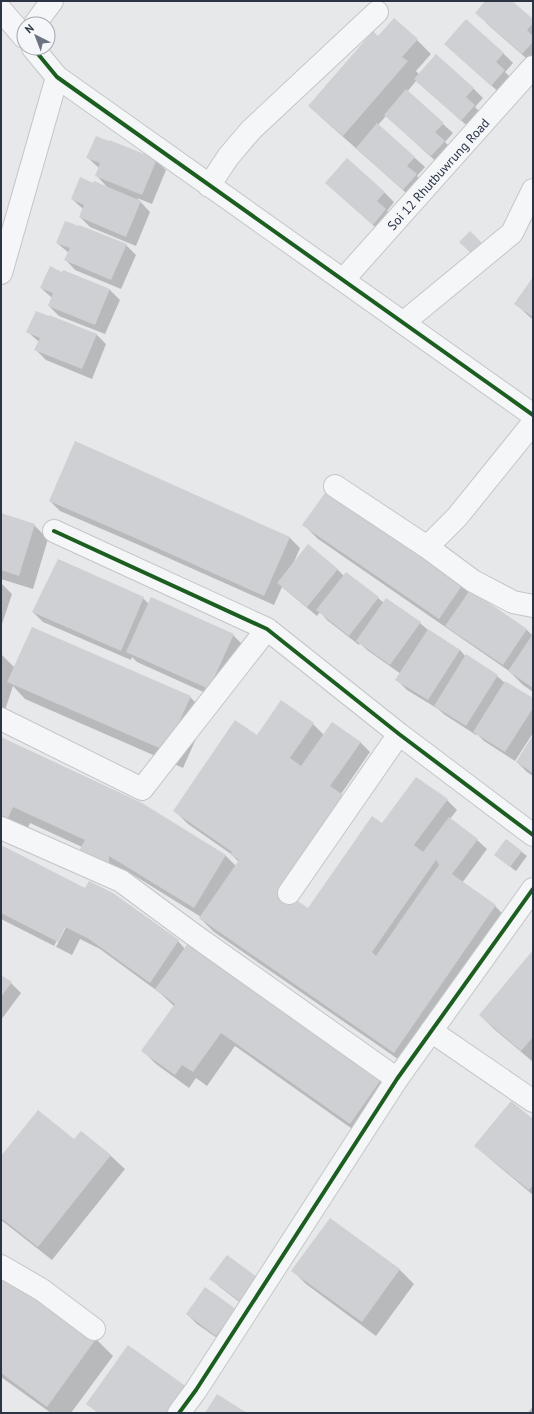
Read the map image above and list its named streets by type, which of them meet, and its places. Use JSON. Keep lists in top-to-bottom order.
{
  "streets": {
    "street": ["Soi 12 Rhutbuwrung Road"]
  },
  "north": "top left"
}
